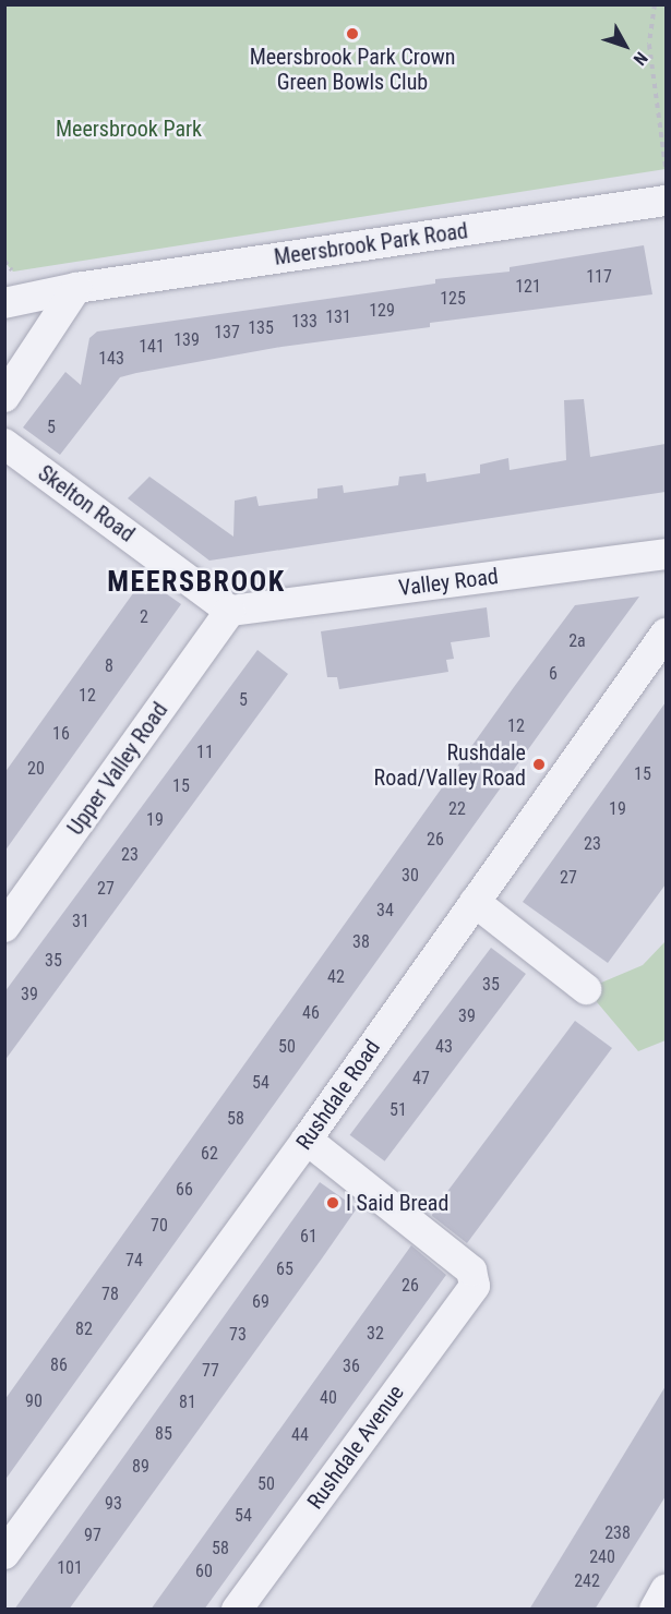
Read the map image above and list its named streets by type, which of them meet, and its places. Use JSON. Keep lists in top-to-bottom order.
{
  "streets": {
    "street": [
      "Meersbrook Park Road",
      "Skelton Road",
      "Valley Road",
      "Upper Valley Road",
      "Rushdale Road",
      "Rushdale Avenue"
    ]
  },
  "crossings": [
    ["Skelton Road", "Valley Road"],
    ["Skelton Road", "Upper Valley Road"],
    ["Valley Road", "Upper Valley Road"],
    ["Rushdale Road", "Rushdale Avenue"]
  ],
  "districts": ["MEERSBROOK"],
  "parks": ["Meersbrook Park"],
  "places": ["Meersbrook Park Crown Green Bowls Club", "Rushdale Road/Valley Road", "I Said Bread"],
  "house_numbers": [
    "117",
    "121",
    "125",
    "129",
    "131",
    "133",
    "135",
    "137",
    "139",
    "141",
    "143",
    "5",
    "2",
    "2a",
    "8",
    "6",
    "12",
    "5",
    "12",
    "16",
    "11",
    "20",
    "15",
    "15",
    "22",
    "19",
    "19",
    "26",
    "23",
    "23",
    "30",
    "27",
    "27",
    "34",
    "31",
    "38",
    "35",
    "42",
    "35",
    "39",
    "46",
    "39",
    "50",
    "43",
    "47",
    "54",
    "51",
    "58",
    "62",
    "66",
    "70",
    "61",
    "74",
    "65",
    "26",
    "78",
    "69",
    "82",
    "32",
    "73",
    "86",
    "36",
    "77",
    "40",
    "90",
    "81",
    "85",
    "44",
    "89",
    "50",
    "93",
    "54",
    "238",
    "97",
    "58",
    "240",
    "101",
    "60",
    "242"
  ],
  "north": "bottom right"
}
